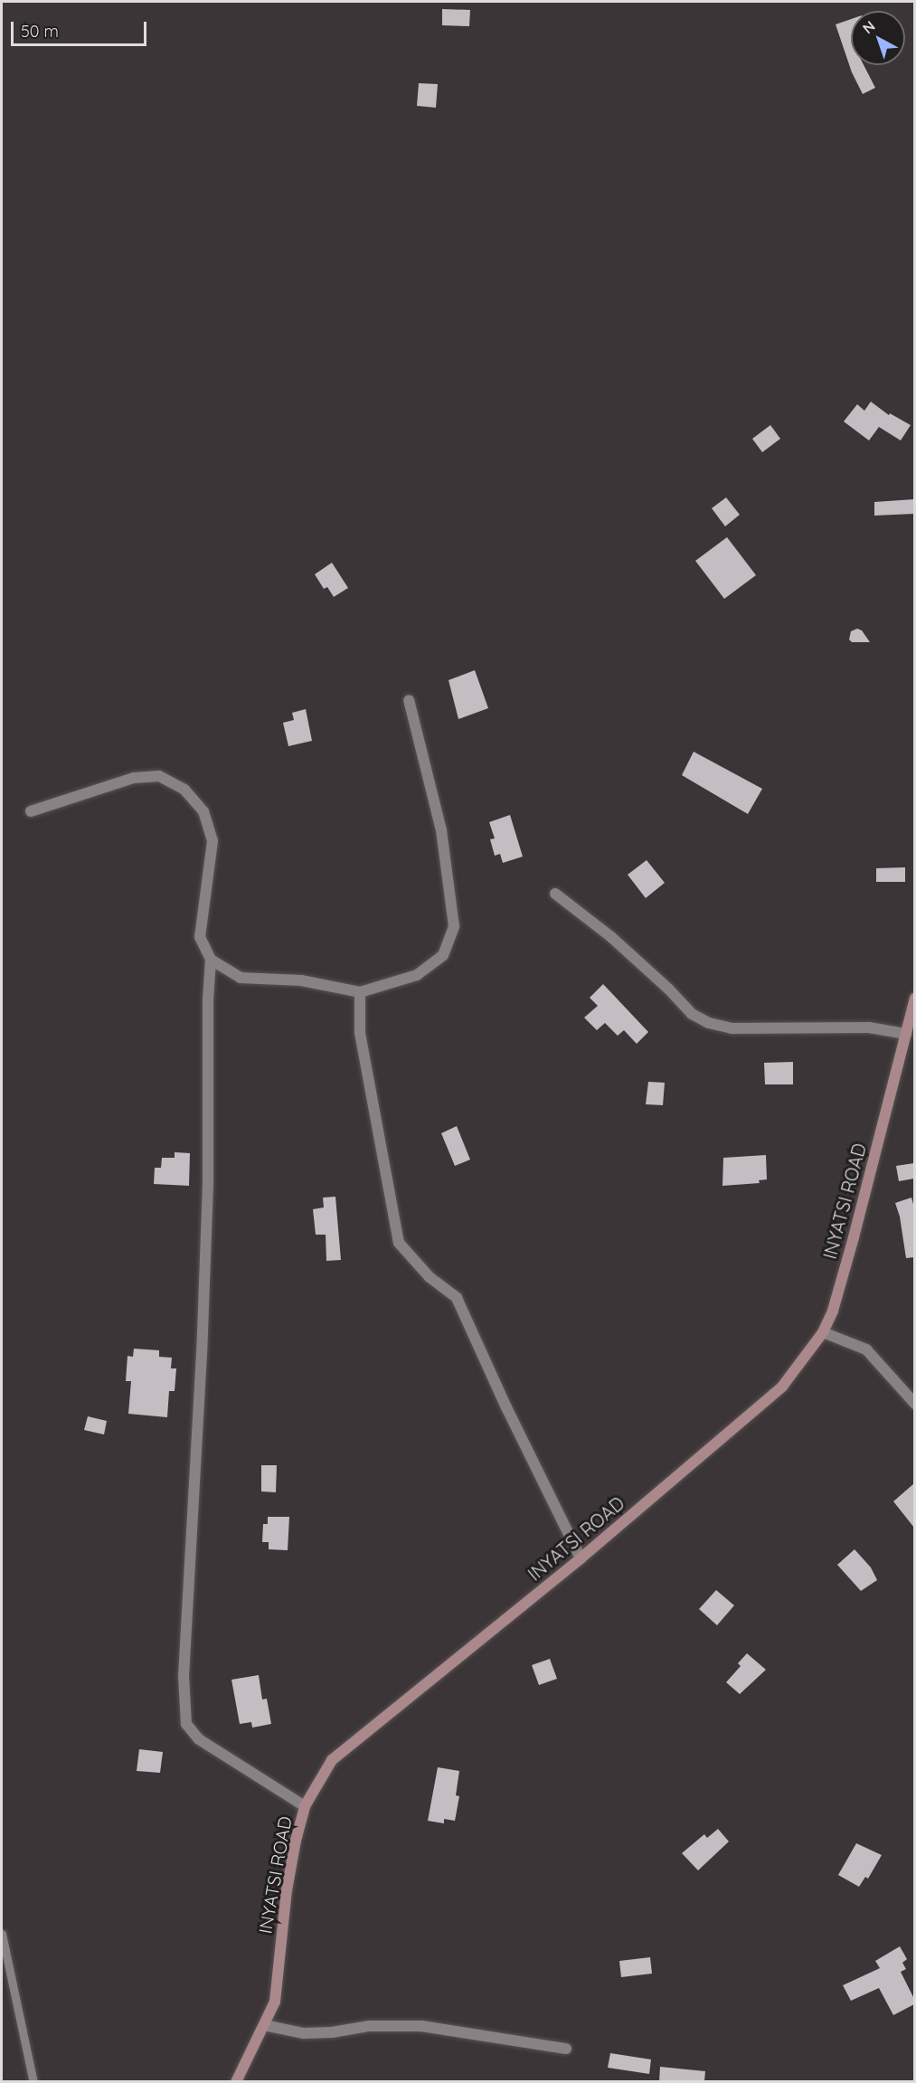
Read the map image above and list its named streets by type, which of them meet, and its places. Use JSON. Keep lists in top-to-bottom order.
{
  "streets": {
    "street": ["INYATSI ROAD"]
  },
  "scale_bar": "50 m",
  "north": "top left"
}
